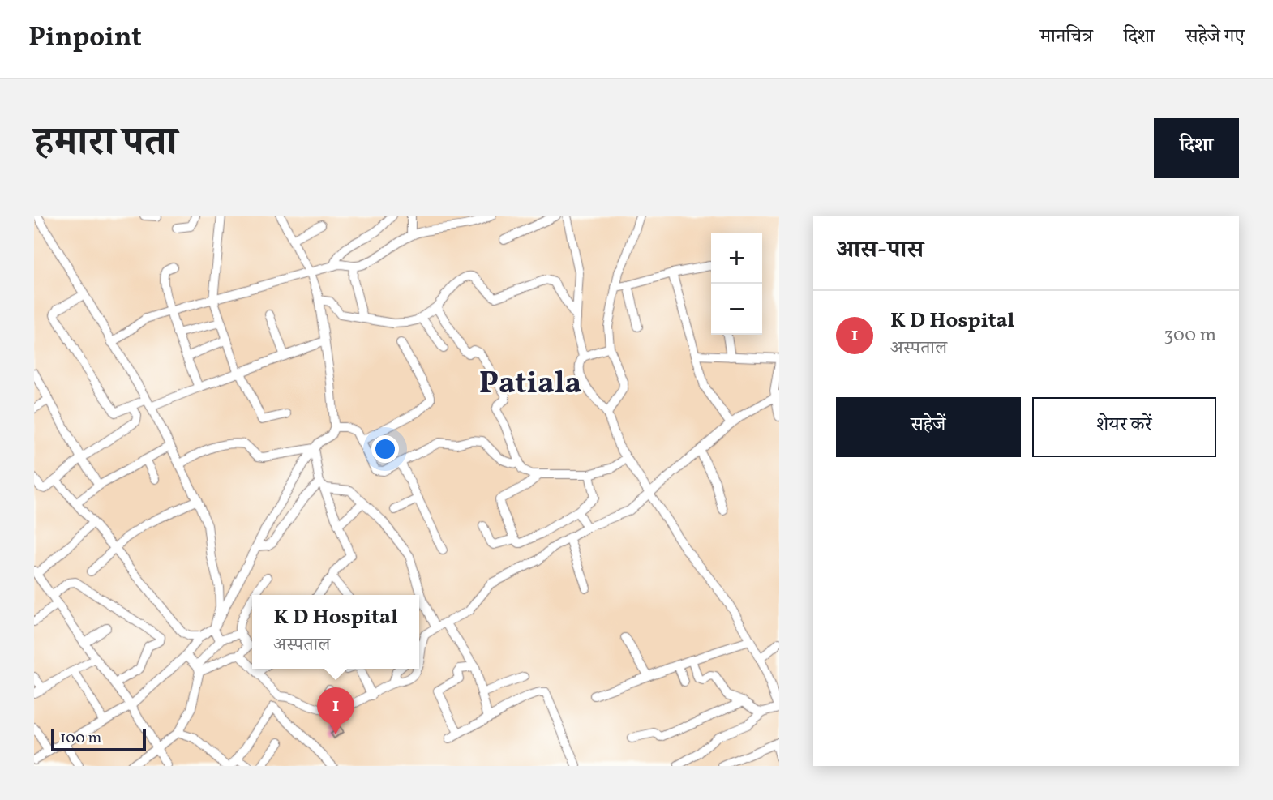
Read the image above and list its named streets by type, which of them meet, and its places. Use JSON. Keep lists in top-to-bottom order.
{
  "districts": ["Patiala"],
  "scale_bar": "100 m",
  "page": {
    "header": "Pinpoint",
    "nav": ["मानचित्र", "दिशा", "सहेजे गए"],
    "title": "हमारा पता",
    "buttons": [
      "दिशा",
      ["सहेजें", "शेयर करें"]
    ],
    "heading": "आस-पास",
    "map_buttons": ["+", "−"],
    "list": [
      {
        "mark": "1",
        "name": "K D Hospital",
        "note": "अस्पताल",
        "value": "300 m"
      }
    ],
    "popup": ["K D Hospital", "अस्पताल"],
    "pins": "1",
    "scale": "100 m"
  }
}
